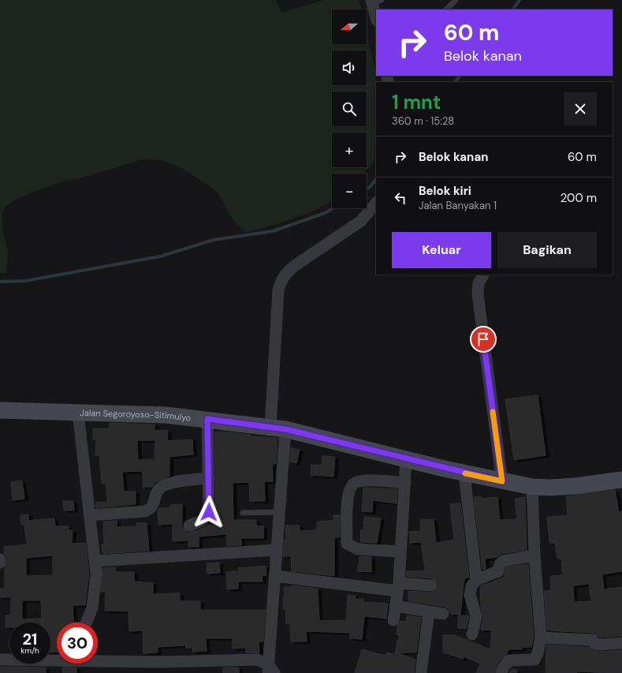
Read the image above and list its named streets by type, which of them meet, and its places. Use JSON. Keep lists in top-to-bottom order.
{
  "streets": {
    "main road": ["Jalan Segoroyoso-Sitimulyo"]
  },
  "north": "left",
  "page": {
    "map_buttons": ["+", "−"],
    "turn": ["60 m", "Belok kanan"],
    "heading": ["1 mnt", "360 m · 15:28"],
    "list": [
      {
        "name": "Belok kanan",
        "value": "60 m"
      },
      {
        "name": "Belok kiri",
        "note": "Jalan Banyakan 1",
        "value": "200 m"
      }
    ],
    "buttons": ["Keluar", "Bagikan"],
    "speed": "21 km/h",
    "limit": "30"
  }
}
